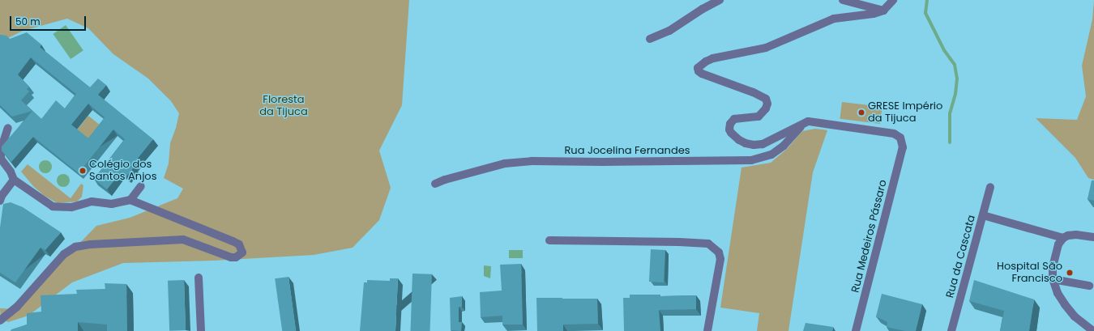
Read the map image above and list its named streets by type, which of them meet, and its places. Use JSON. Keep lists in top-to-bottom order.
{
  "streets": {
    "street": ["Rua Jocelina Fernandes", "Rua Medeiros Pássaro", "Rua da Cascata"]
  },
  "crossings": [
    ["Rua Jocelina Fernandes", "Rua Medeiros Pássaro"]
  ],
  "parks": ["Floresta da Tijuca"],
  "places": ["GRESE Império da Tijuca", "Colégio dos Santos Anjos", "Hospital São Francisco"],
  "scale_bar": "50 m"
}
